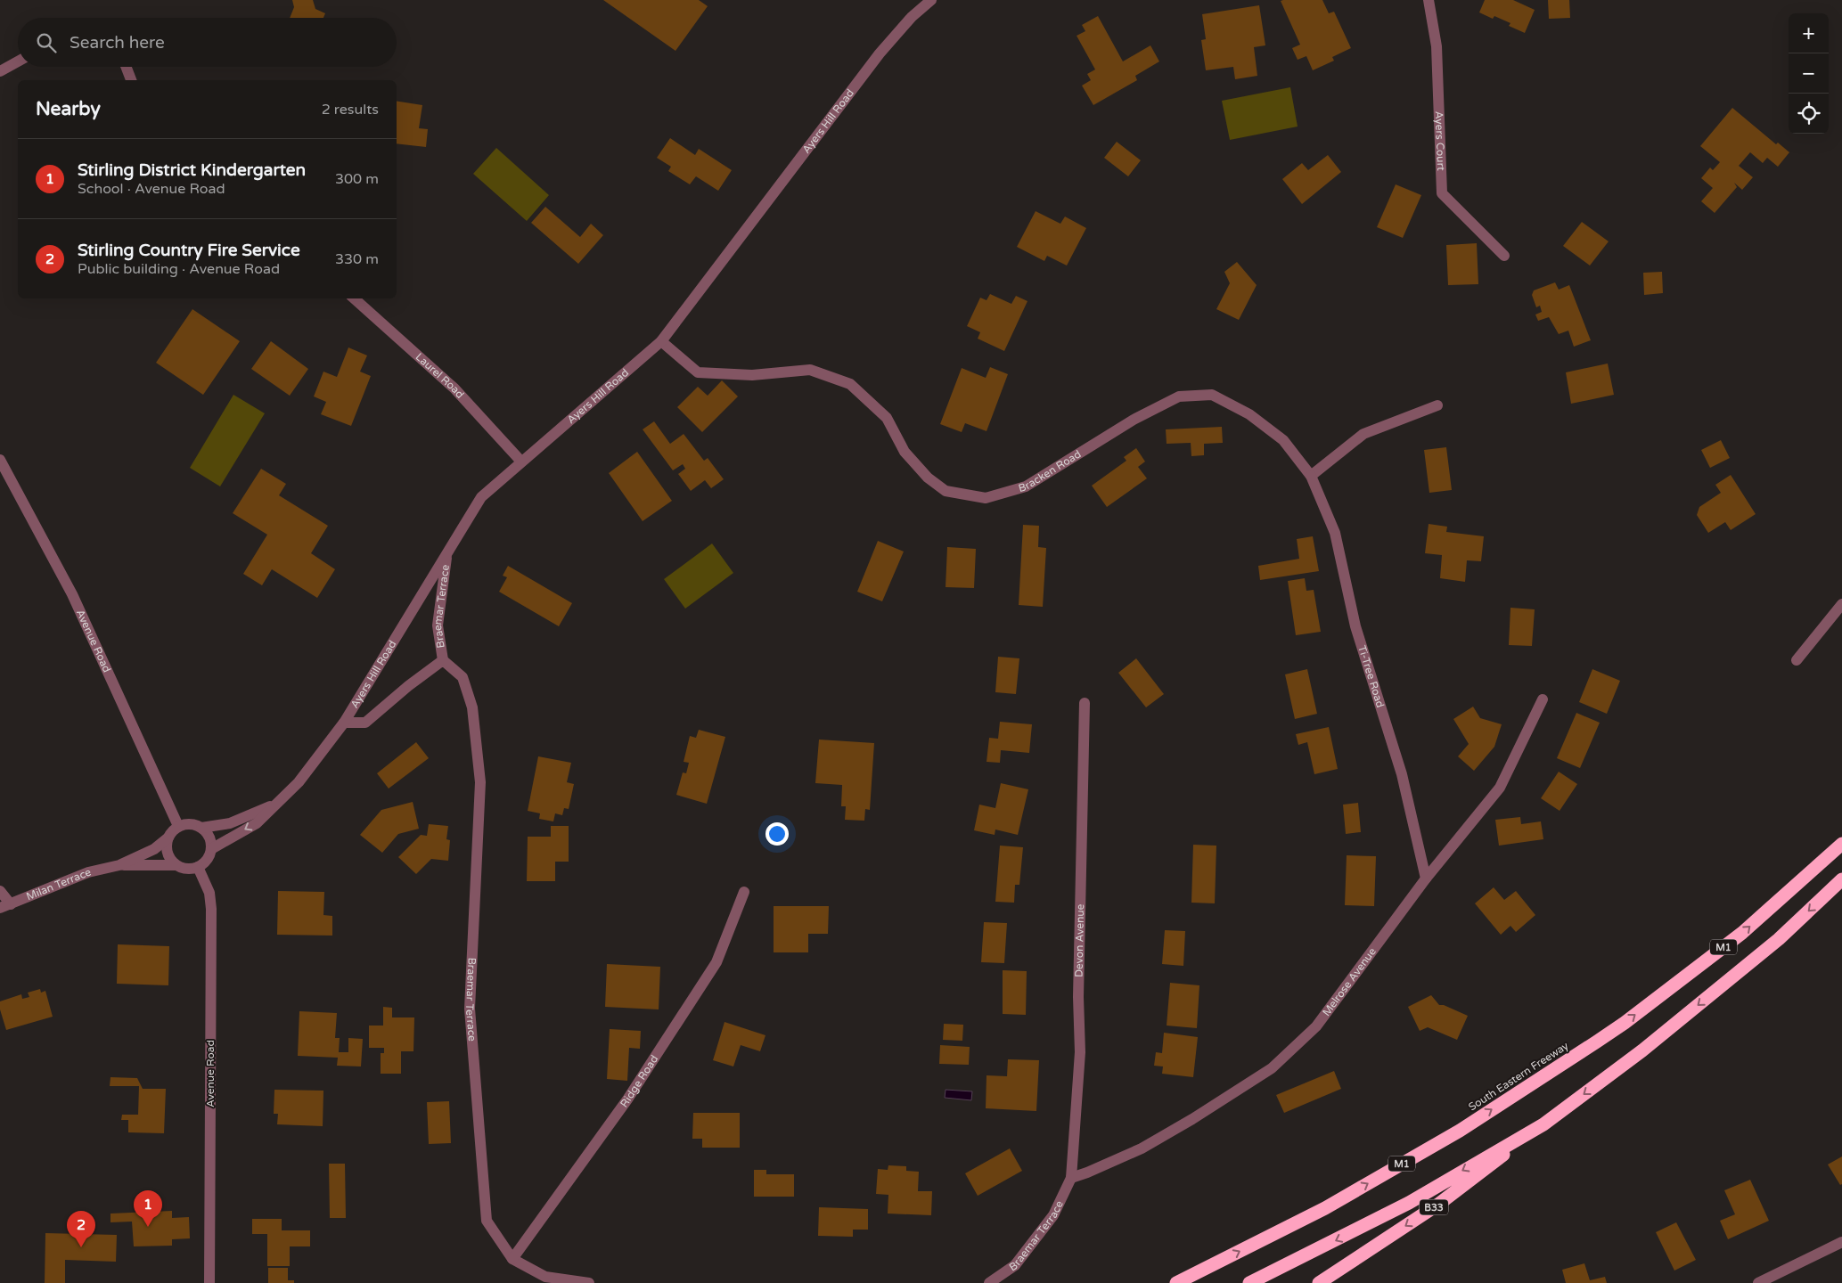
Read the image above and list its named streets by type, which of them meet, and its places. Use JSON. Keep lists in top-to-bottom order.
{
  "streets": {
    "highway": ["M1", "South Eastern Freeway", "B33"],
    "street": [
      "Ayers Hill Road",
      "Ayers Court",
      "Laurel Road",
      "Bracken Road",
      "Braemar Terrace",
      "Avenue Road",
      "Ti-Tree Road",
      "Milan Terrace",
      "Devon Avenue",
      "Melrose Avenue",
      "Ridge Road"
    ]
  },
  "crossings": [
    ["Ayers Hill Road", "Laurel Road"],
    ["Ayers Hill Road", "Bracken Road"],
    ["Ayers Hill Road", "Braemar Terrace"],
    ["Ayers Hill Road", "Avenue Road"],
    ["Ayers Hill Road", "Milan Terrace"],
    ["Bracken Road", "Ti-Tree Road"],
    ["Braemar Terrace", "Devon Avenue"],
    ["Braemar Terrace", "Melrose Avenue"],
    ["Braemar Terrace", "Ridge Road"],
    ["Avenue Road", "Milan Terrace"],
    ["Ti-Tree Road", "Melrose Avenue"],
    ["Devon Avenue", "Melrose Avenue"],
    ["M1", "B33"]
  ],
  "page": {
    "map_buttons": ["+", "−"],
    "search": "Search here",
    "heading": ["Nearby", "2 results"],
    "list": [
      {
        "mark": "1",
        "name": "Stirling District Kindergarten",
        "note": "School · Avenue Road",
        "value": "300 m"
      },
      {
        "mark": "2",
        "name": "Stirling Country Fire Service",
        "note": "Public building · Avenue Road",
        "value": "330 m"
      }
    ],
    "pins": ["1", "2"]
  }
}
